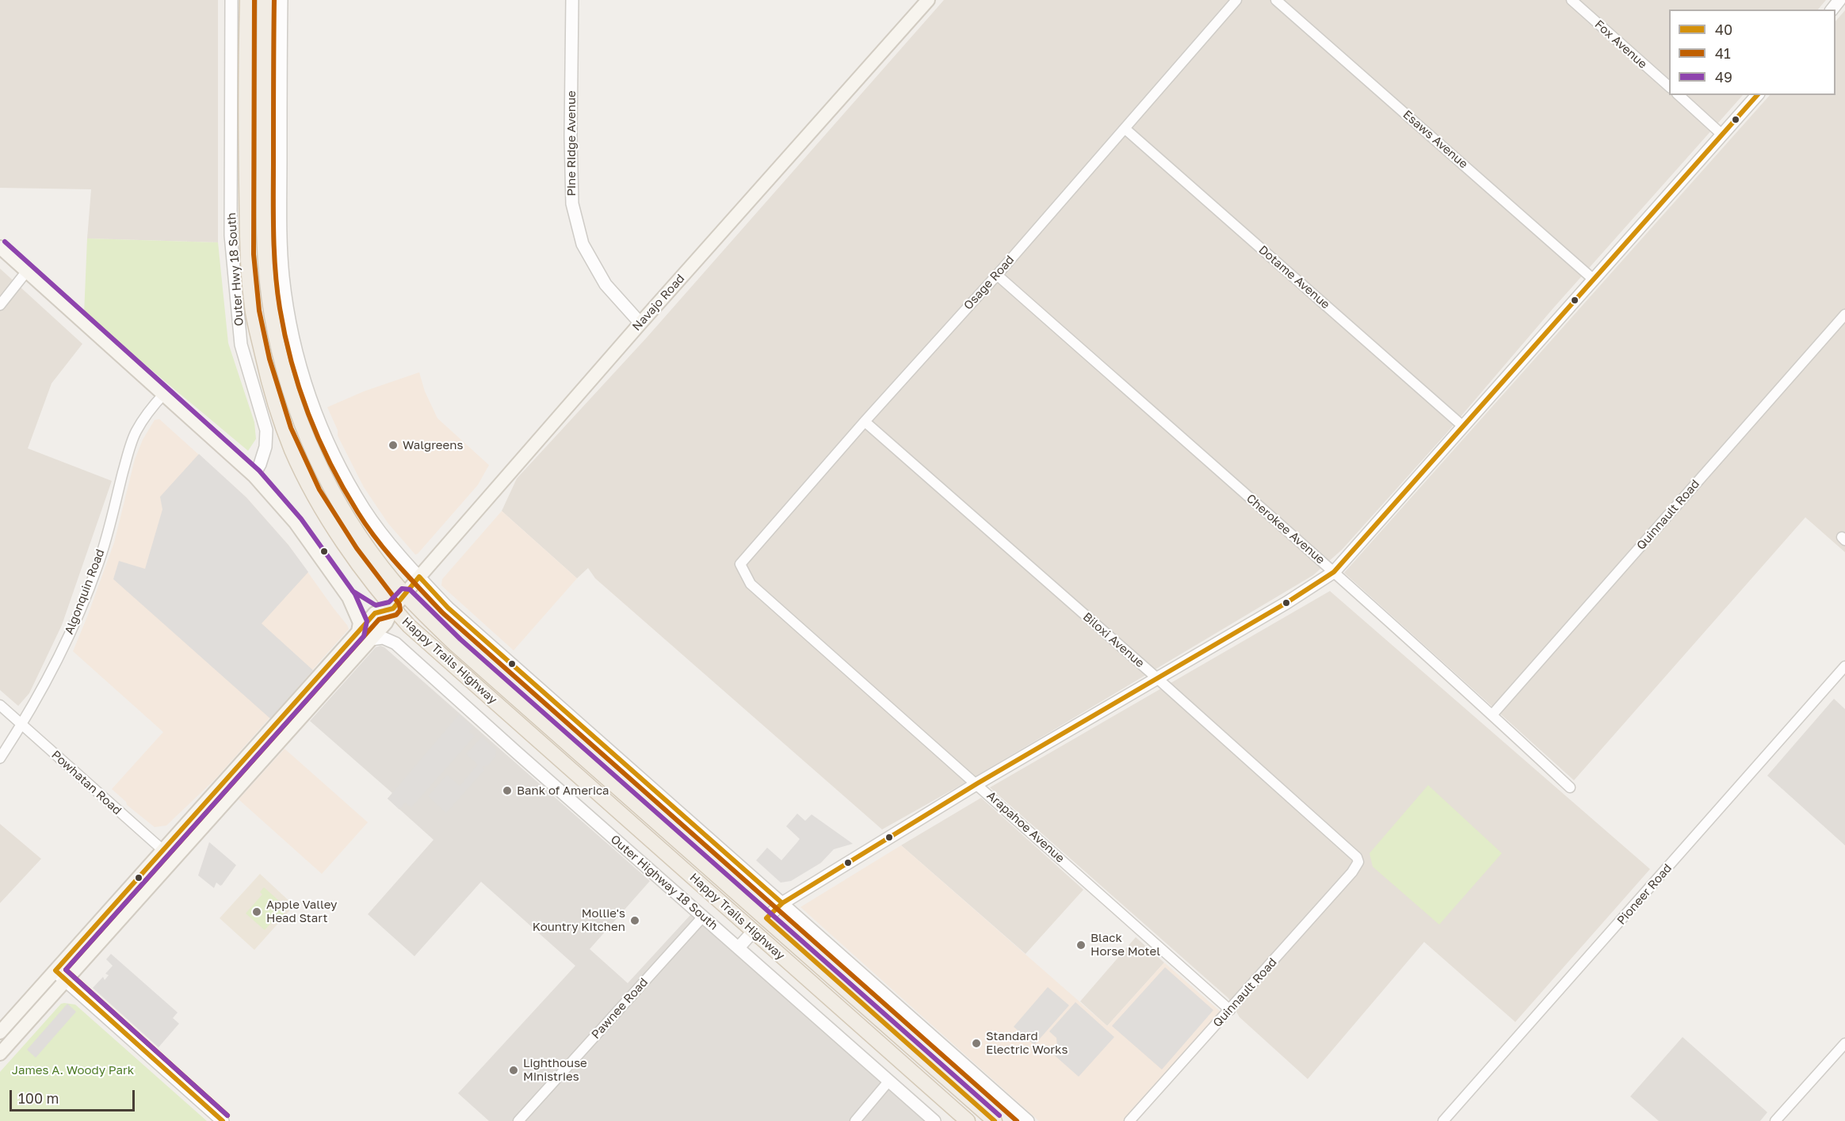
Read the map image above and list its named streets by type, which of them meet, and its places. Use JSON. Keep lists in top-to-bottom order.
{
  "streets": {
    "main road": ["Navajo Road", "Happy Trails Highway"],
    "street": [
      "Fox Avenue",
      "Esaws Avenue",
      "Pine Ridge Avenue",
      "Outer Hwy 18 South",
      "Dotame Avenue",
      "Osage Road",
      "Quinnault Road",
      "Cherokee Avenue",
      "Algonquin Road",
      "Biloxi Avenue",
      "Powhatan Road",
      "Arapahoe Avenue",
      "Outer Highway 18 South",
      "Pioneer Road",
      "Pawnee Road"
    ]
  },
  "crossings": [
    ["Pine Ridge Avenue", "Navajo Road"],
    ["Dotame Avenue", "Osage Road"],
    ["Osage Road", "Cherokee Avenue"],
    ["Osage Road", "Biloxi Avenue"],
    ["Osage Road", "Arapahoe Avenue"],
    ["Navajo Road", "Happy Trails Highway"],
    ["Navajo Road", "Powhatan Road"],
    ["Quinnault Road", "Cherokee Avenue"],
    ["Quinnault Road", "Biloxi Avenue"],
    ["Quinnault Road", "Arapahoe Avenue"],
    ["Algonquin Road", "Powhatan Road"],
    ["Outer Highway 18 South", "Pawnee Road"]
  ],
  "parks": ["James A. Woody Park"],
  "places": [
    "Walgreens",
    "Bank of America",
    "Apple Valley Head Start",
    "Mollie's Kountry Kitchen",
    "Black Horse Motel",
    "Standard Electric Works",
    "Lighthouse Ministries"
  ],
  "lines": ["transit line 41", "transit line 40", "transit line 49"],
  "legend": ["40", "41", "49"],
  "scale_bar": "100 m"
}
